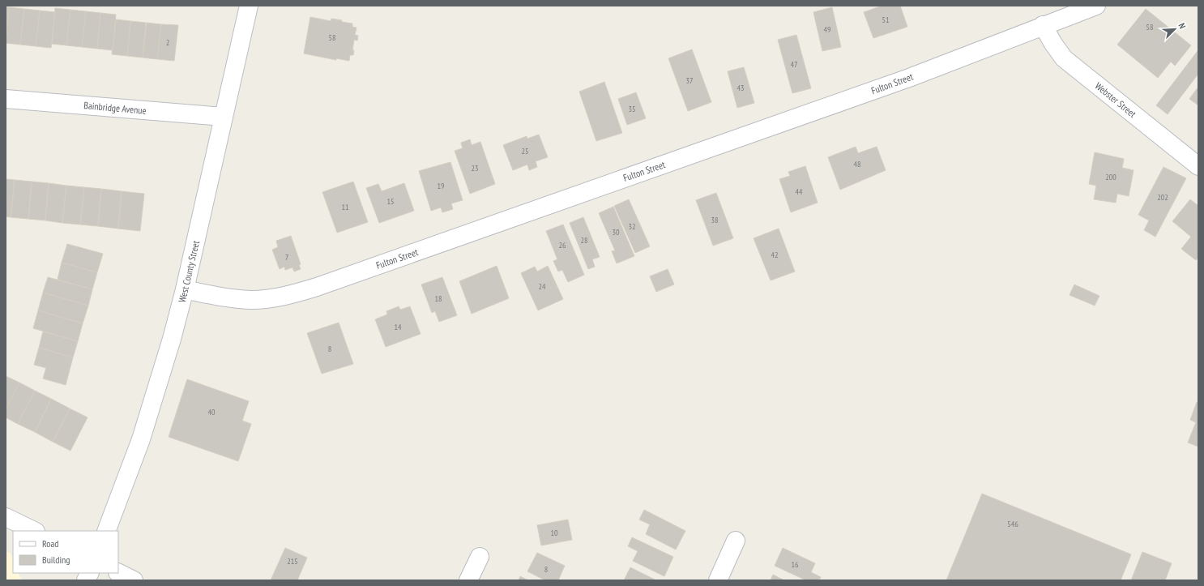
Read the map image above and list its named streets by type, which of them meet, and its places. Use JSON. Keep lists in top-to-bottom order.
{
  "streets": {
    "street": [
      "Fulton Street",
      "Webster Street",
      "Bainbridge Avenue",
      "West County Street"
    ]
  },
  "crossings": [
    ["Fulton Street", "Webster Street"],
    ["Fulton Street", "West County Street"],
    ["Bainbridge Avenue", "West County Street"]
  ],
  "house_numbers": [
    "51",
    "58",
    "49",
    "58",
    "2",
    "47",
    "37",
    "43",
    "35",
    "25",
    "48",
    "23",
    "200",
    "19",
    "44",
    "202",
    "15",
    "11",
    "38",
    "32",
    "30",
    "28",
    "26",
    "42",
    "7",
    "24",
    "18",
    "14",
    "8",
    "40",
    "546",
    "10",
    "215",
    "16",
    "8"
  ],
  "legend": ["Road", "Building"],
  "north": "top right"
}
